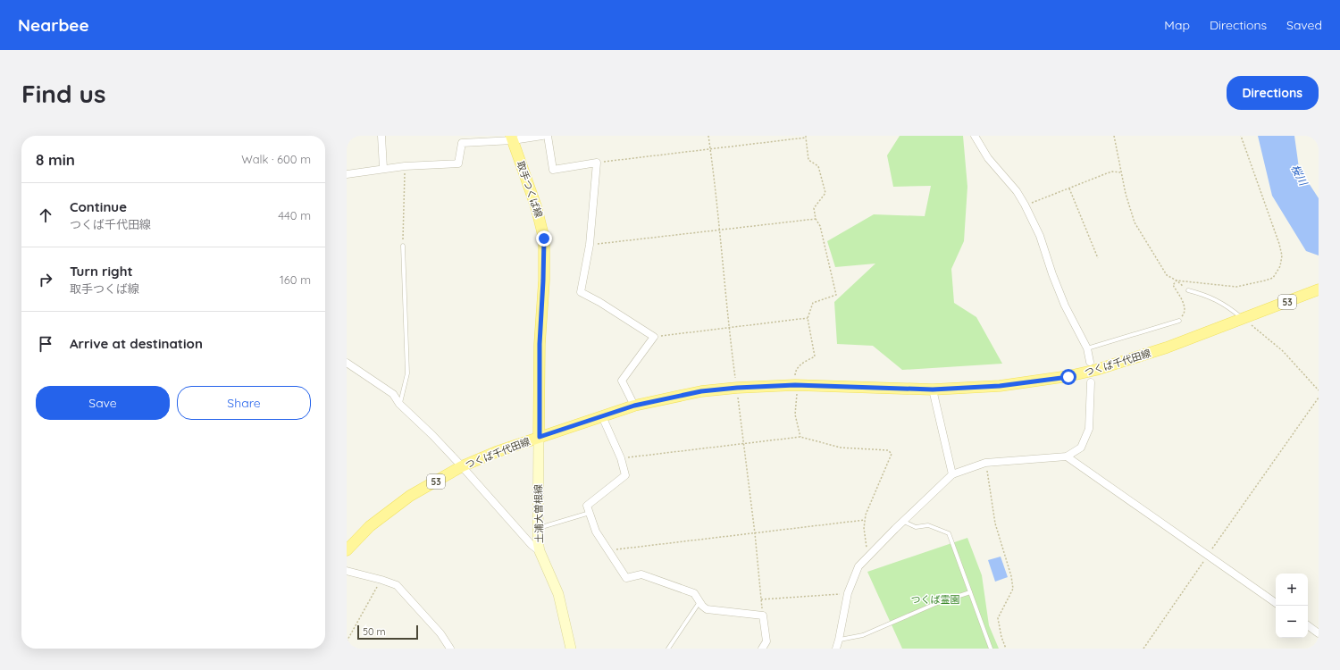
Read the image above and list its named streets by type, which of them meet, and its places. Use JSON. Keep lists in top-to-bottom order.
{
  "streets": {
    "main road": [
      "取手つくば線",
      "53",
      "つくば千代田線",
      "土浦大曽根線"
    ]
  },
  "crossings": [
    ["取手つくば線", "つくば千代田線"],
    ["取手つくば線", "土浦大曽根線"],
    ["つくば千代田線", "土浦大曽根線"]
  ],
  "water": ["桜川"],
  "parks": ["つくば霊園"],
  "scale_bar": "50 m",
  "page": {
    "header": "Nearbee",
    "nav": ["Map", "Directions", "Saved"],
    "buttons": [
      "Directions",
      ["Save", "Share"]
    ],
    "title": "Find us",
    "heading": ["8 min", "Walk · 600 m"],
    "list": [
      ["Continue", "つくば千代田線", "440 m"],
      ["Turn right", "取手つくば線", "160 m"],
      "Arrive at destination"
    ],
    "map_buttons": ["+", "−"],
    "scale": "50 m"
  }
}
